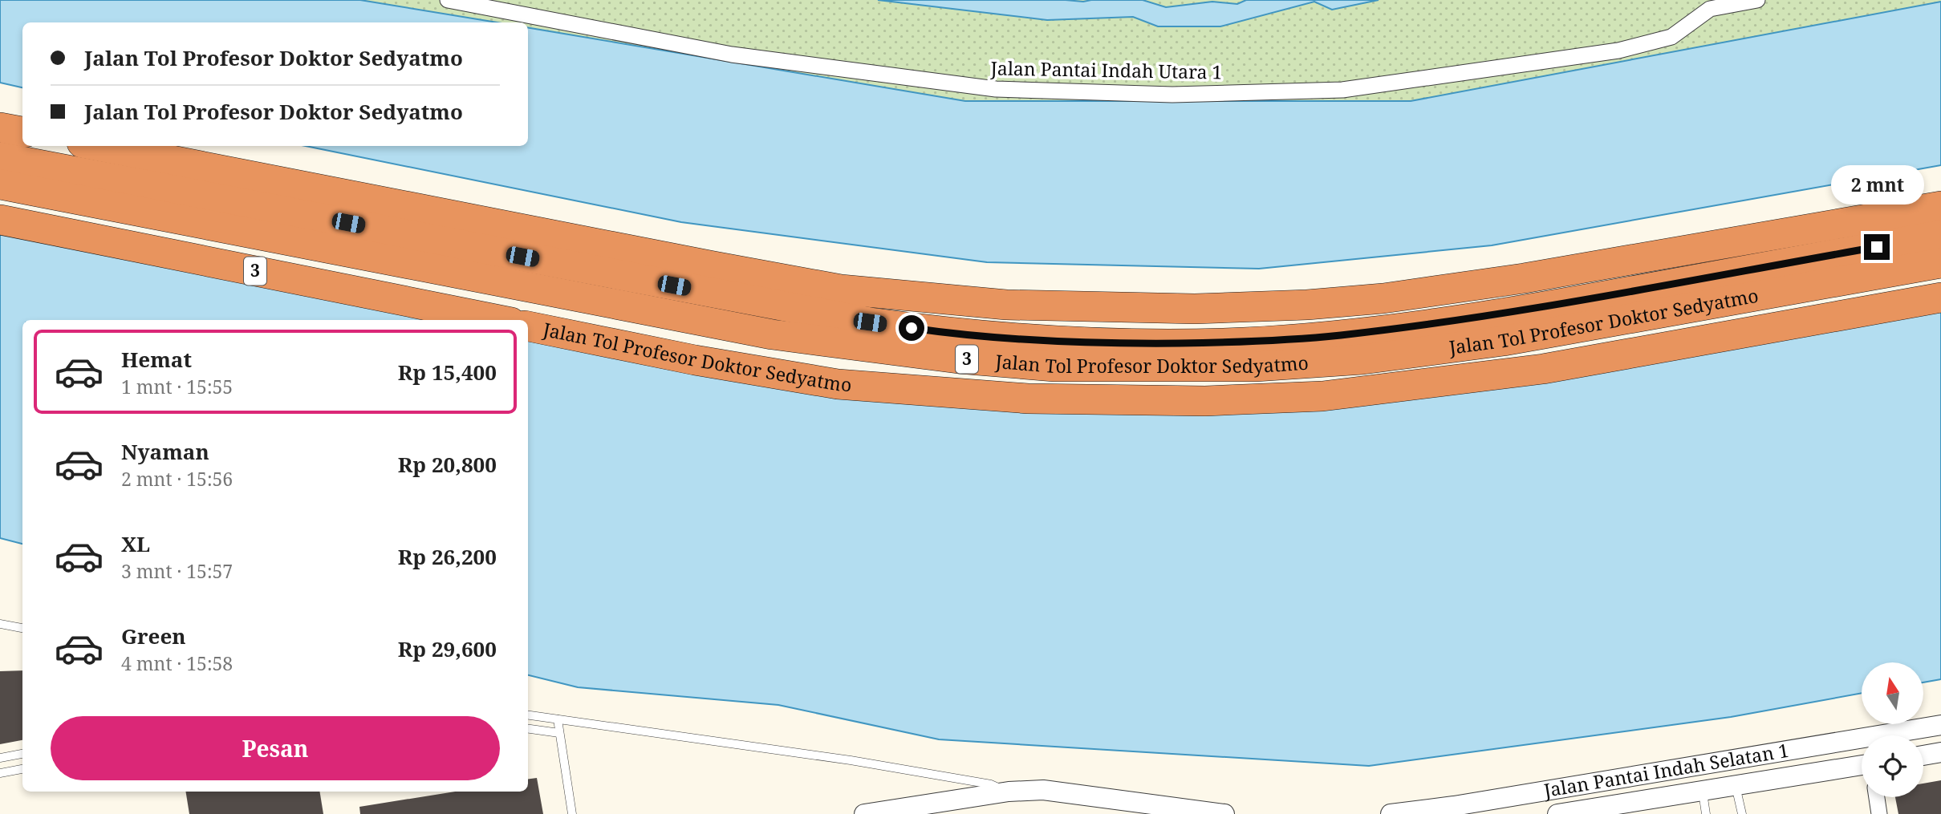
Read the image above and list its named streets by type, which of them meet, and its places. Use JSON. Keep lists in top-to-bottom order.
{
  "streets": {
    "highway": ["3", "Jalan Tol Profesor Doktor Sedyatmo"],
    "street": ["Jalan Pantai Indah Utara 1", "Jalan Pantai Indah Selatan 1"]
  },
  "north": "top",
  "page": {
    "banner": ["Jalan Tol Profesor Doktor Sedyatmo", "Jalan Tol Profesor Doktor Sedyatmo"],
    "bubble": "2 mnt",
    "list": [
      {
        "name": "Hemat",
        "note": "1 mnt · 15:55",
        "value": "Rp 15,400"
      },
      {
        "name": "Nyaman",
        "note": "2 mnt · 15:56",
        "value": "Rp 20,800"
      },
      {
        "name": "XL",
        "note": "3 mnt · 15:57",
        "value": "Rp 26,200"
      },
      {
        "name": "Green",
        "note": "4 mnt · 15:58",
        "value": "Rp 29,600"
      }
    ],
    "buttons": "Pesan"
  }
}
